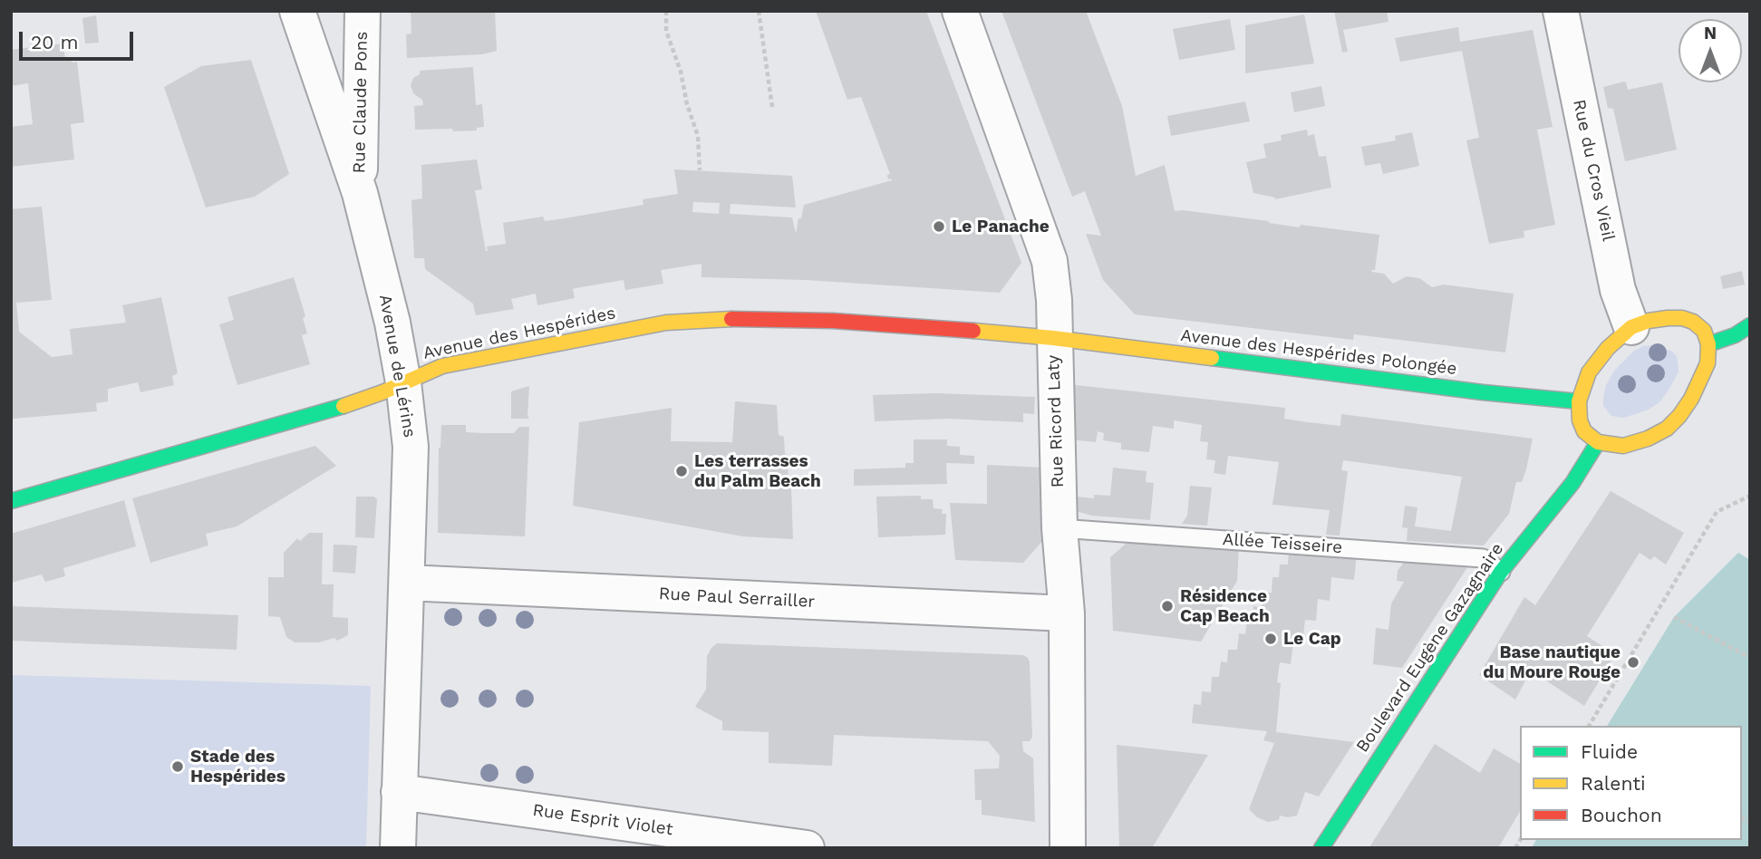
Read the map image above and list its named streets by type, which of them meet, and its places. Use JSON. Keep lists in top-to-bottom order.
{
  "streets": {
    "street": [
      "Rue Claude Pons",
      "Rue du Cros Vieil",
      "Avenue des Hespérides",
      "Avenue des Hespérides Polongée",
      "Avenue de Lérins",
      "Rue Ricord Laty",
      "Rue Paul Serrailler",
      "Boulevard Eugène Gazagnaire",
      "Rue Esprit Violet"
    ],
    "lane": ["Allée Teisseire"]
  },
  "crossings": [
    ["Rue Claude Pons", "Avenue de Lérins"],
    ["Rue du Cros Vieil", "Avenue des Hespérides Polongée"],
    ["Rue du Cros Vieil", "Boulevard Eugène Gazagnaire"],
    ["Avenue des Hespérides", "Avenue des Hespérides Polongée"],
    ["Avenue des Hespérides", "Avenue de Lérins"],
    ["Avenue des Hespérides", "Rue Ricord Laty"],
    ["Avenue des Hespérides Polongée", "Rue Ricord Laty"],
    ["Avenue des Hespérides Polongée", "Boulevard Eugène Gazagnaire"],
    ["Avenue de Lérins", "Rue Paul Serrailler"],
    ["Avenue de Lérins", "Rue Esprit Violet"],
    ["Rue Ricord Laty", "Allée Teisseire"],
    ["Rue Ricord Laty", "Rue Paul Serrailler"],
    ["Allée Teisseire", "Boulevard Eugène Gazagnaire"]
  ],
  "places": [
    "Le Panache",
    "Les terrasses du Palm Beach",
    "Résidence Cap Beach",
    "Le Cap",
    "Base nautique du Moure Rouge",
    "Stade des Hespérides"
  ],
  "legend": ["Fluide", "Ralenti", "Bouchon"],
  "scale_bar": "20 m",
  "north": "top"
}
